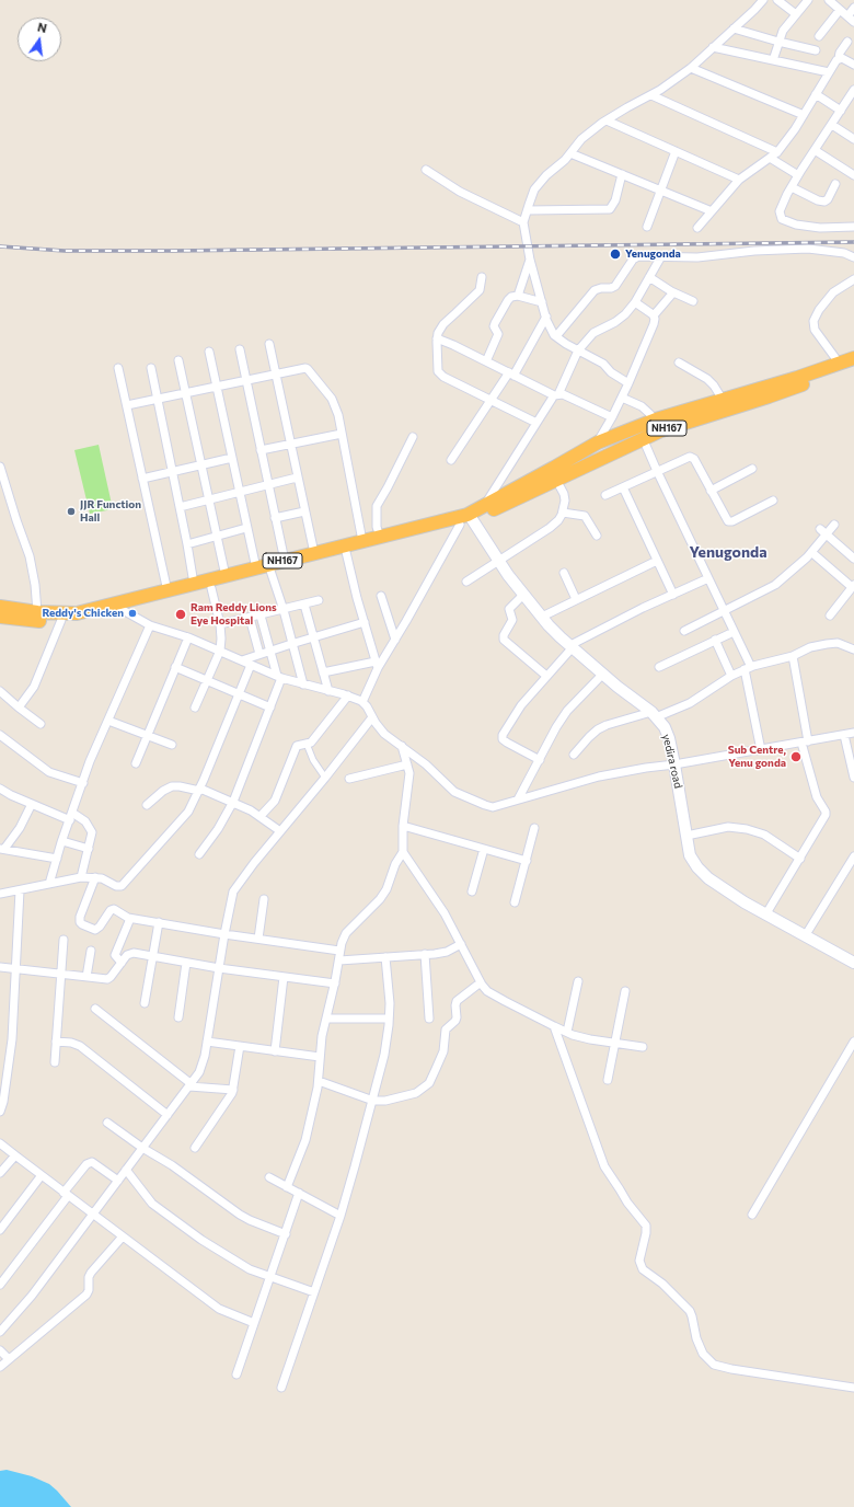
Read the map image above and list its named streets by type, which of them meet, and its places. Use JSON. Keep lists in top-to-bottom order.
{
  "streets": {
    "highway": ["NH167"],
    "main road": ["yedira road"]
  },
  "crossings": [
    ["NH167", "yedira road"]
  ],
  "districts": ["Yenugonda"],
  "places": [
    "Yenugonda",
    "JJR Function Hall",
    "Reddy's Chicken",
    "Ram Reddy Lions Eye Hospital",
    "Sub Centre, Yenu gonda"
  ],
  "north": "top"
}
